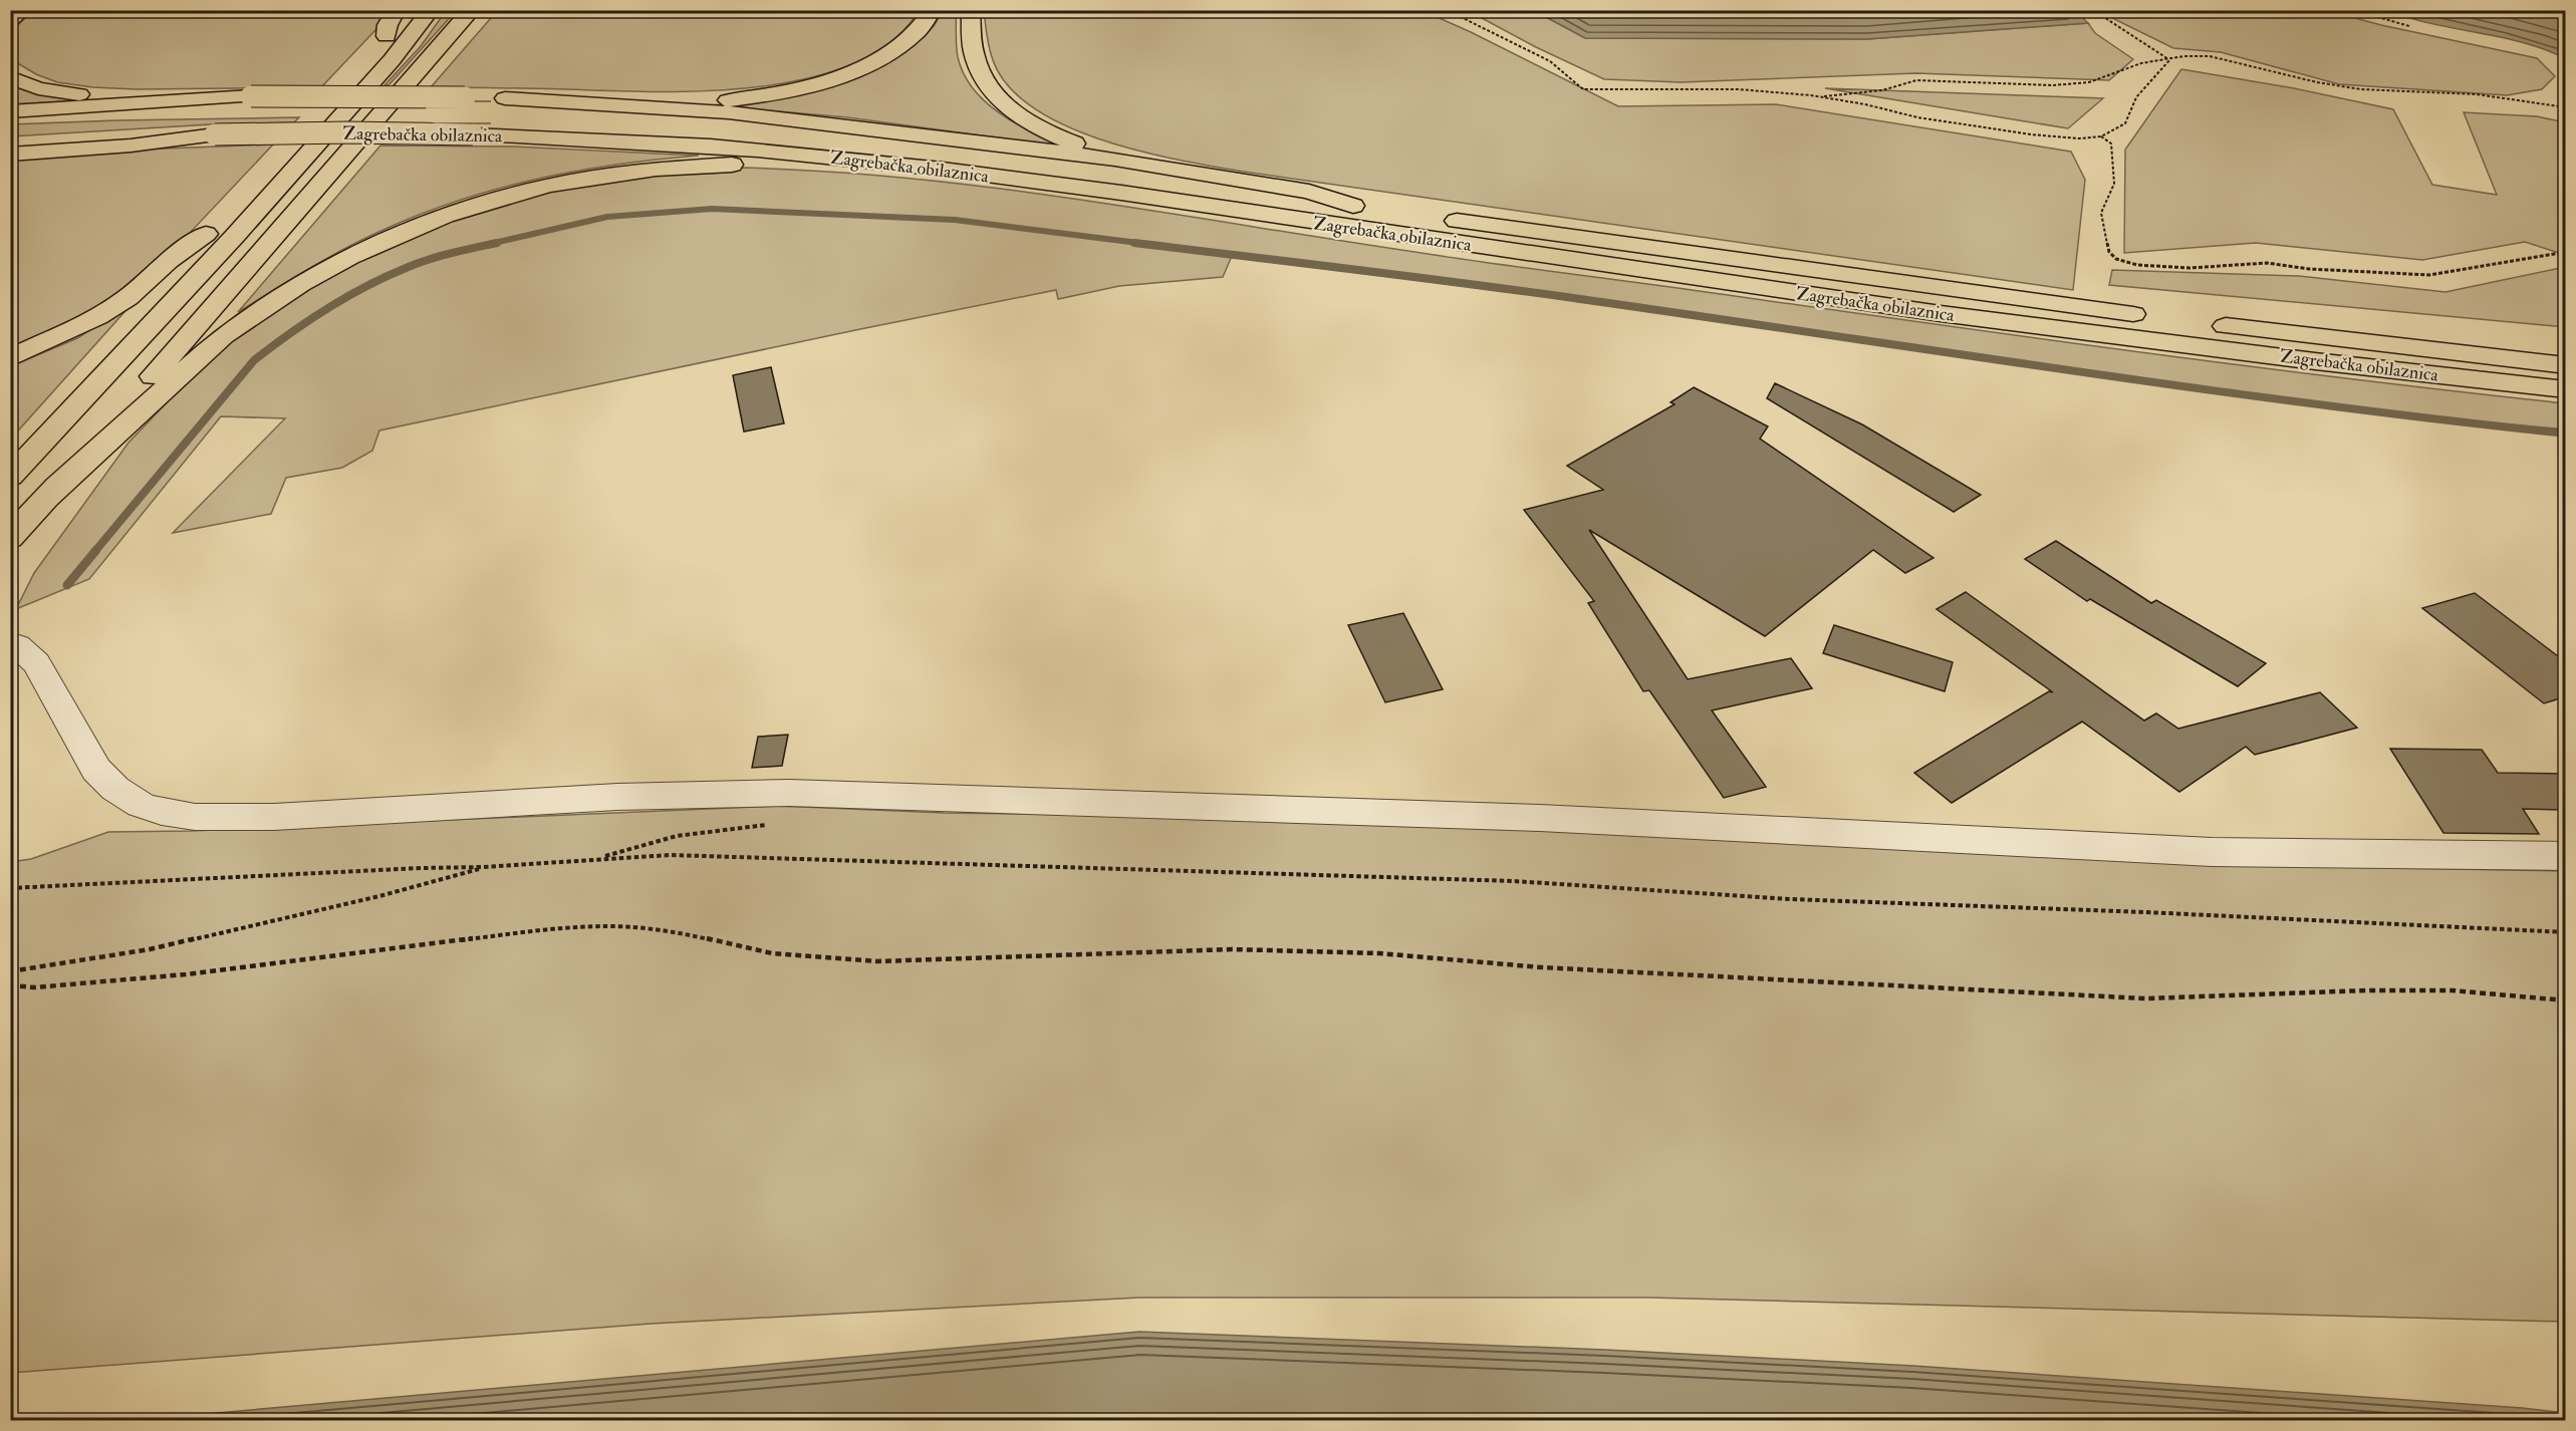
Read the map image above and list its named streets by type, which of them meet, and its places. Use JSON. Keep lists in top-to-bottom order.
{
  "streets": {
    "highway": ["Zagrebačka obilaznica"]
  }
}
